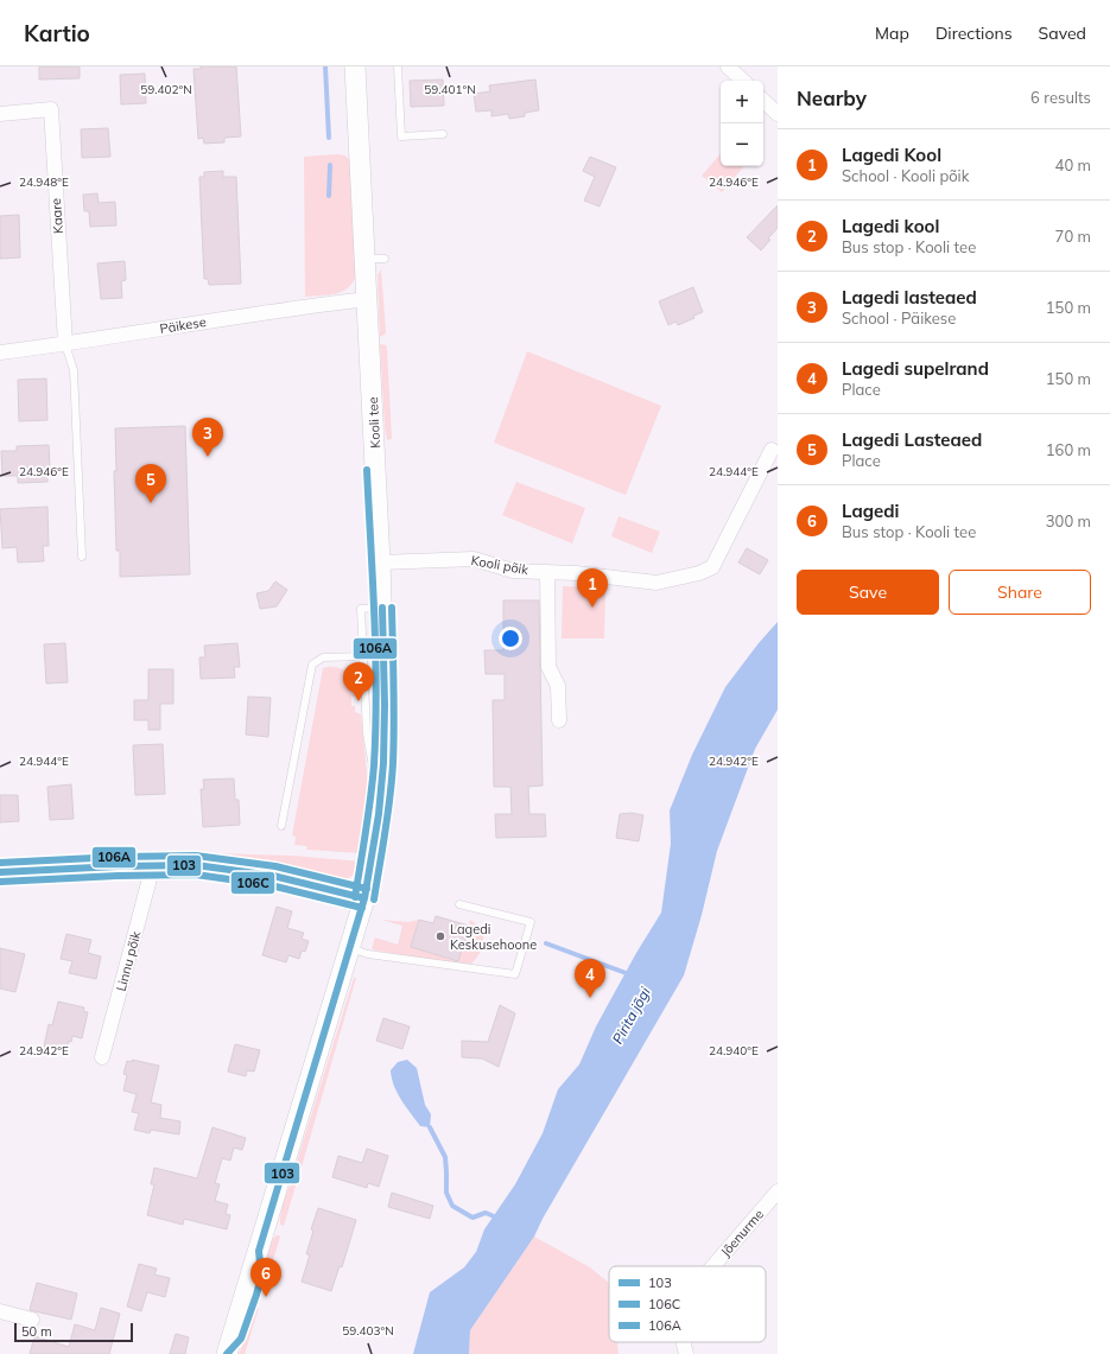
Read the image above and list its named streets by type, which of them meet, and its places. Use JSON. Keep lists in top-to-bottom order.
{
  "streets": {
    "street": [
      "Kaare",
      "Päikese",
      "Kooli tee",
      "Kooli põik",
      "Linnu põik",
      "Jõenurme"
    ]
  },
  "crossings": [
    ["Kaare", "Päikese"],
    ["Päikese", "Kooli tee"],
    ["Kooli tee", "Kooli põik"]
  ],
  "water": ["Pirita jõgi"],
  "places": ["Lagedi Keskusehoone"],
  "lines": ["transit line 106A", "transit line 103", "transit line 106C"],
  "legend": ["103", "106C", "106A"],
  "scale_bar": "50 m",
  "page": {
    "header": "Kartio",
    "nav": ["Map", "Directions", "Saved"],
    "heading": ["Nearby", "6 results"],
    "map_buttons": ["+", "−"],
    "list": [
      {
        "mark": "1",
        "name": "Lagedi Kool",
        "note": "School · Kooli põik",
        "value": "40 m"
      },
      {
        "mark": "2",
        "name": "Lagedi kool",
        "note": "Bus stop · Kooli tee",
        "value": "70 m"
      },
      {
        "mark": "3",
        "name": "Lagedi lasteaed",
        "note": "School · Päikese",
        "value": "150 m"
      },
      {
        "mark": "4",
        "name": "Lagedi supelrand",
        "note": "Place",
        "value": "150 m"
      },
      {
        "mark": "5",
        "name": "Lagedi Lasteaed",
        "note": "Place",
        "value": "160 m"
      },
      {
        "mark": "6",
        "name": "Lagedi",
        "note": "Bus stop · Kooli tee",
        "value": "300 m"
      }
    ],
    "pins": [
      "3",
      "5",
      "1",
      "2",
      "4",
      "6"
    ],
    "buttons": ["Save", "Share"],
    "scale": "50 m"
  },
  "coordinates": [
    "59.402°N",
    "59.401°N",
    "24.946°E",
    "24.948°E",
    "24.944°E",
    "24.942°E",
    "24.940°E",
    "59.403°N"
  ]
}
